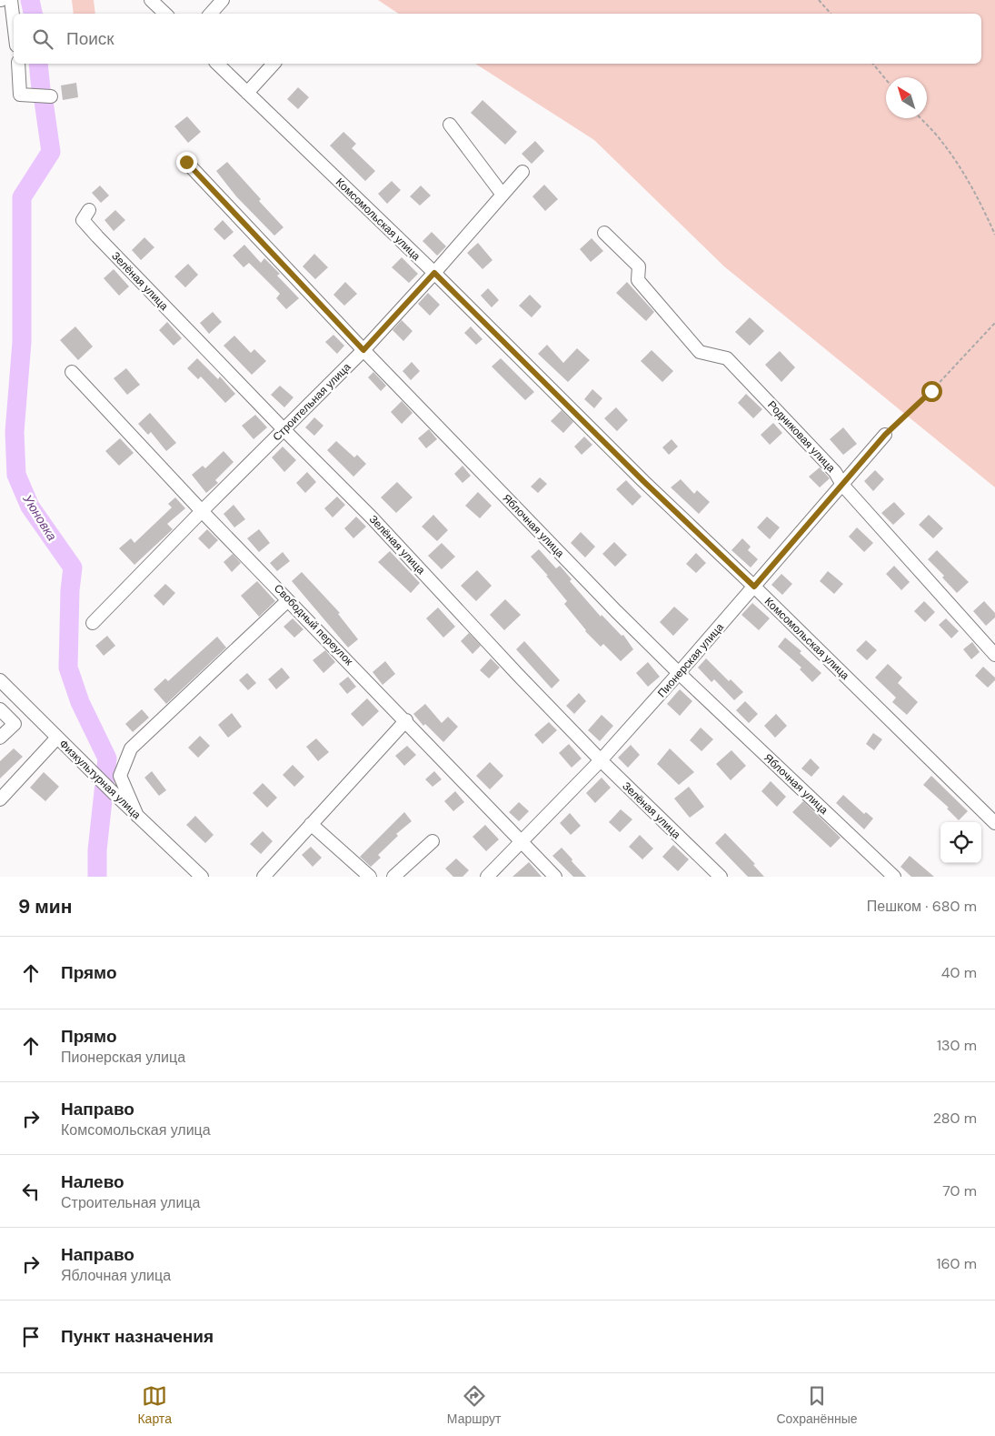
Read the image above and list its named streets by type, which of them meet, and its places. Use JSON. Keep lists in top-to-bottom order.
{
  "streets": {
    "street": [
      "Комсомольская улица",
      "Зелёная улица",
      "Строительная улица",
      "Родниковая улица",
      "Яблочная улица",
      "Свободный переулок",
      "Пионерская улица",
      "Физкультурная улица"
    ]
  },
  "crossings": [
    ["Комсомольская улица", "Строительная улица"],
    ["Комсомольская улица", "Пионерская улица"],
    ["Зелёная улица", "Строительная улица"],
    ["Зелёная улица", "Пионерская улица"],
    ["Строительная улица", "Яблочная улица"],
    ["Строительная улица", "Свободный переулок"],
    ["Родниковая улица", "Пионерская улица"],
    ["Яблочная улица", "Пионерская улица"],
    ["Свободный переулок", "Пионерская улица"]
  ],
  "water": ["Уюновка"],
  "north": "top left",
  "page": {
    "search": "Поиск",
    "heading": ["9 мин", "Пешком · 680 m"],
    "list": [
      ["Прямо", "40 m"],
      ["Прямо", "Пионерская улица", "130 m"],
      ["Направо", "Комсомольская улица", "280 m"],
      ["Налево", "Строительная улица", "70 m"],
      ["Направо", "Яблочная улица", "160 m"],
      "Пункт назначения"
    ],
    "nav": ["Карта", "Маршрут", "Сохранённые"]
  }
}
